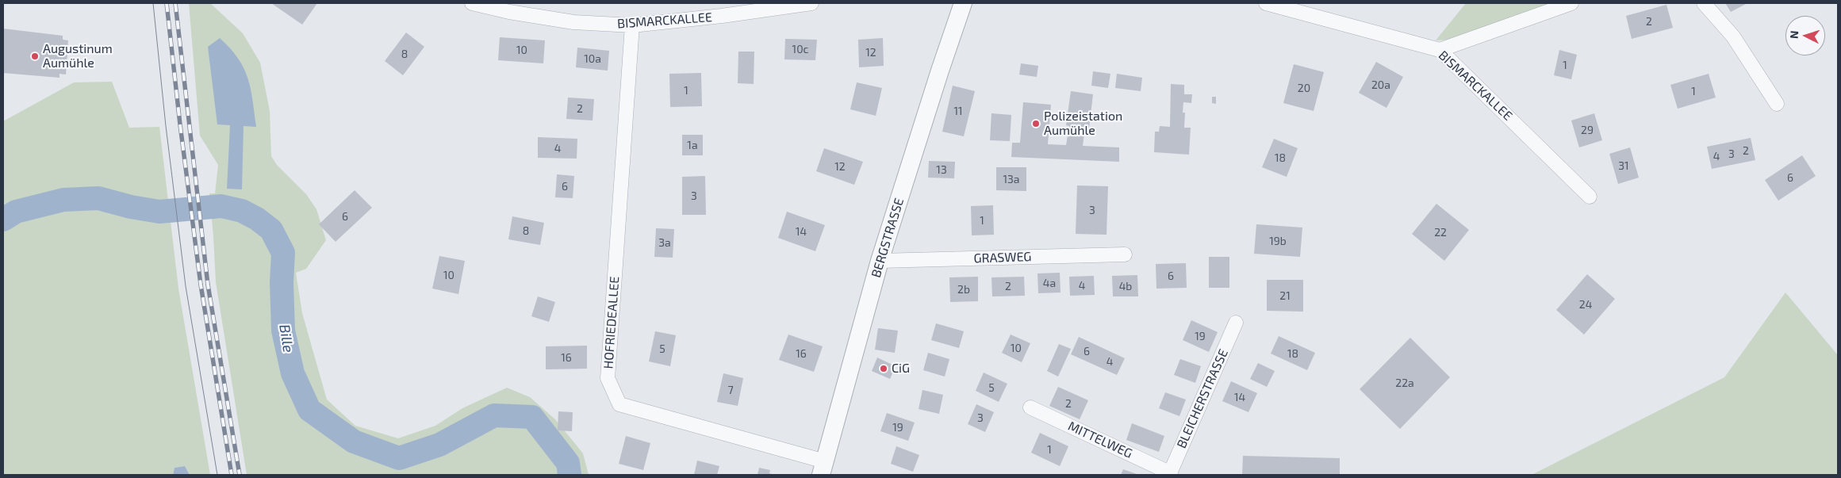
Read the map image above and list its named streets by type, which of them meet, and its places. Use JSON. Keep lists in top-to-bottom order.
{
  "streets": {
    "street": [
      "BISMARCKALLEE",
      "BERGSTRASSE",
      "GRASWEG",
      "HOFRIEDEALLEE",
      "BLEICHERSTRASSE",
      "MITTELWEG"
    ]
  },
  "crossings": [
    ["BISMARCKALLEE", "HOFRIEDEALLEE"],
    ["BERGSTRASSE", "GRASWEG"],
    ["BERGSTRASSE", "HOFRIEDEALLEE"],
    ["BLEICHERSTRASSE", "MITTELWEG"]
  ],
  "water": ["Bille"],
  "places": ["Augustinum Aumühle", "Polizeistation Aumühle", "CiG"],
  "house_numbers": [
    "2",
    "10c",
    "10",
    "12",
    "8",
    "10a",
    "1",
    "20a",
    "20",
    "1",
    "1",
    "2",
    "11",
    "29",
    "1a",
    "4",
    "2",
    "3",
    "4",
    "18",
    "31",
    "12",
    "13",
    "6",
    "13a",
    "6",
    "3",
    "3",
    "6",
    "1",
    "8",
    "14",
    "22",
    "19b",
    "3a",
    "10",
    "6",
    "4a",
    "4",
    "2",
    "4b",
    "2b",
    "21",
    "24",
    "19",
    "10",
    "5",
    "6",
    "16",
    "18",
    "16",
    "4",
    "22a",
    "5",
    "7",
    "14",
    "2",
    "3",
    "19",
    "1"
  ],
  "north": "left"
}
